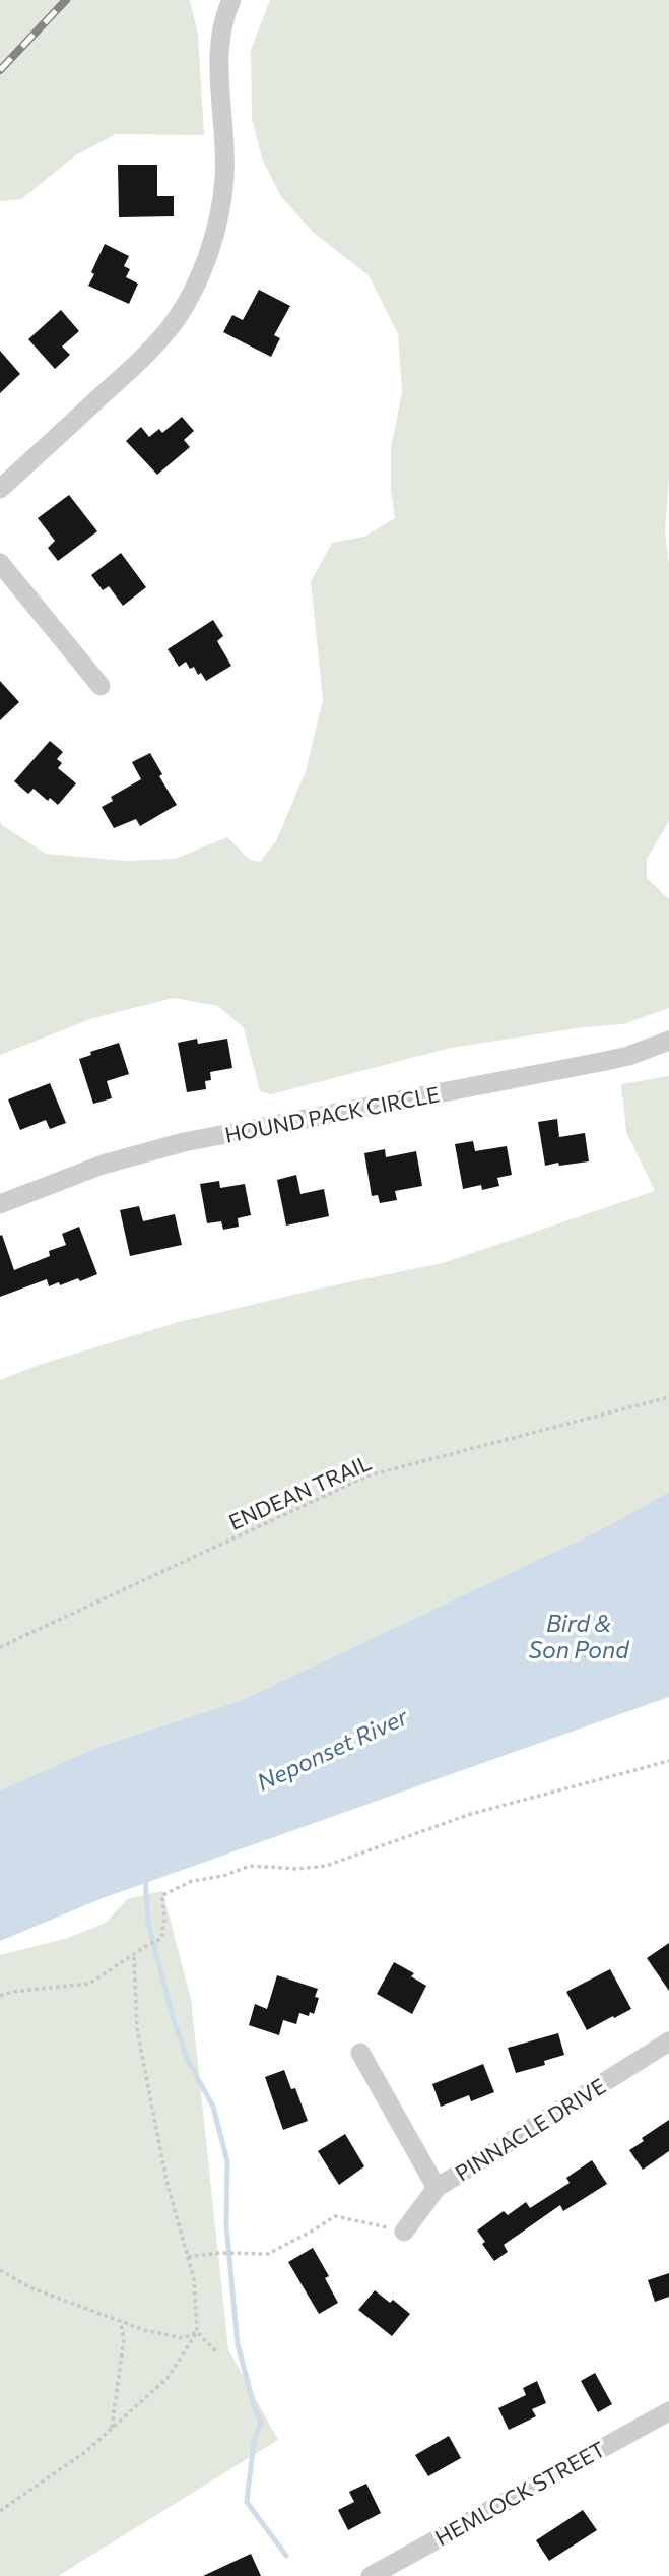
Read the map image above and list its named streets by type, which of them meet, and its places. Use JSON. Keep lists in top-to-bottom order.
{
  "streets": {
    "street": ["HOUND PACK CIRCLE", "PINNACLE DRIVE", "HEMLOCK STREET"],
    "path": ["ENDEAN TRAIL"]
  },
  "water": ["Bird & Son Pond", "Neponset River"]
}
